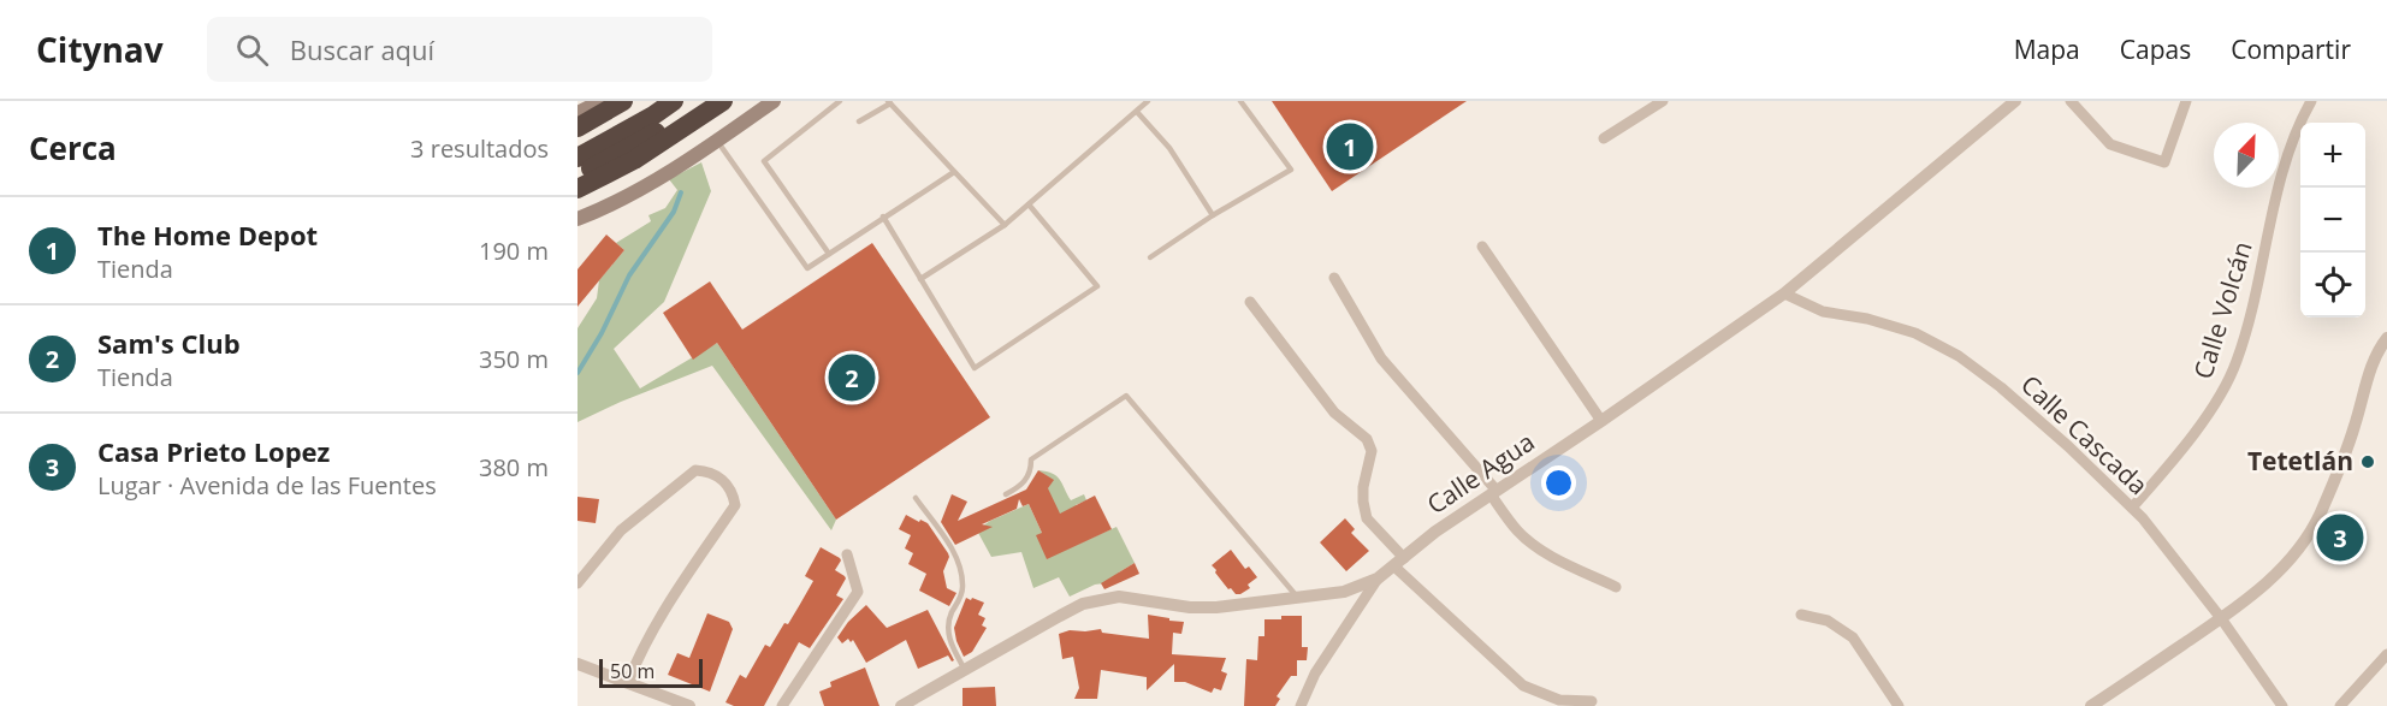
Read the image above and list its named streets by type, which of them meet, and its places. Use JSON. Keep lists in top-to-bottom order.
{
  "streets": {
    "street": ["Calle Volcán", "Calle Cascada", "Calle Agua"]
  },
  "crossings": [
    ["Calle Volcán", "Calle Cascada"],
    ["Calle Cascada", "Calle Agua"]
  ],
  "places": ["Tetetlán"],
  "scale_bar": "50 m",
  "north": "top right",
  "page": {
    "header": "Citynav",
    "search": "Buscar aquí",
    "nav": ["Mapa", "Capas", "Compartir"],
    "heading": ["Cerca", "3 resultados"],
    "pins": ["1", "2", "3"],
    "map_buttons": ["+", "−"],
    "list": [
      {
        "mark": "1",
        "name": "The Home Depot",
        "note": "Tienda",
        "value": "190 m"
      },
      {
        "mark": "2",
        "name": "Sam's Club",
        "note": "Tienda",
        "value": "350 m"
      },
      {
        "mark": "3",
        "name": "Casa Prieto Lopez",
        "note": "Lugar · Avenida de las Fuentes",
        "value": "380 m"
      }
    ],
    "scale": "50 m"
  }
}
